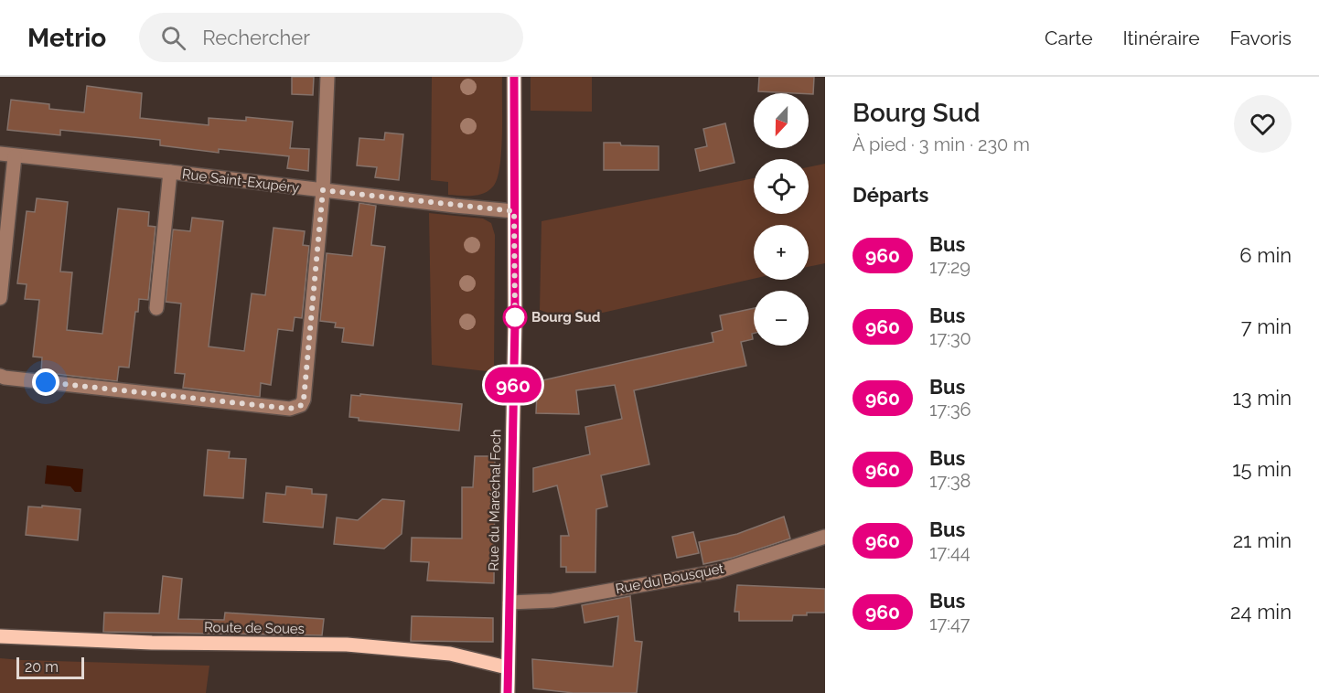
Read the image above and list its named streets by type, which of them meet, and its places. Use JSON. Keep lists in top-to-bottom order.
{
  "streets": {
    "main road": ["Rue du Maréchal Foch", "Route de Soues"],
    "street": ["Rue Saint-Exupéry", "Rue du Bousquet"]
  },
  "crossings": [
    ["Rue Saint-Exupéry", "Rue du Maréchal Foch"],
    ["Rue du Maréchal Foch", "Rue du Bousquet"],
    ["Rue du Maréchal Foch", "Route de Soues"]
  ],
  "places": ["Bourg Sud"],
  "lines": ["bus line 960"],
  "scale_bar": "20 m",
  "north": "bottom",
  "page": {
    "header": "Metrio",
    "search": "Rechercher",
    "nav": ["Carte", "Itinéraire", "Favoris"],
    "on_map": "960",
    "heading": [
      ["Bourg Sud", "À pied · 3 min · 230 m"],
      "Départs"
    ],
    "map_buttons": ["+", "−"],
    "list": [
      {
        "mark": "960",
        "name": "Bus",
        "note": "17:29",
        "value": "6 min"
      },
      {
        "mark": "960",
        "name": "Bus",
        "note": "17:30",
        "value": "7 min"
      },
      {
        "mark": "960",
        "name": "Bus",
        "note": "17:36",
        "value": "13 min"
      },
      {
        "mark": "960",
        "name": "Bus",
        "note": "17:38",
        "value": "15 min"
      },
      {
        "mark": "960",
        "name": "Bus",
        "note": "17:44",
        "value": "21 min"
      },
      {
        "mark": "960",
        "name": "Bus",
        "note": "17:47",
        "value": "24 min"
      }
    ],
    "scale": "20 m"
  }
}
